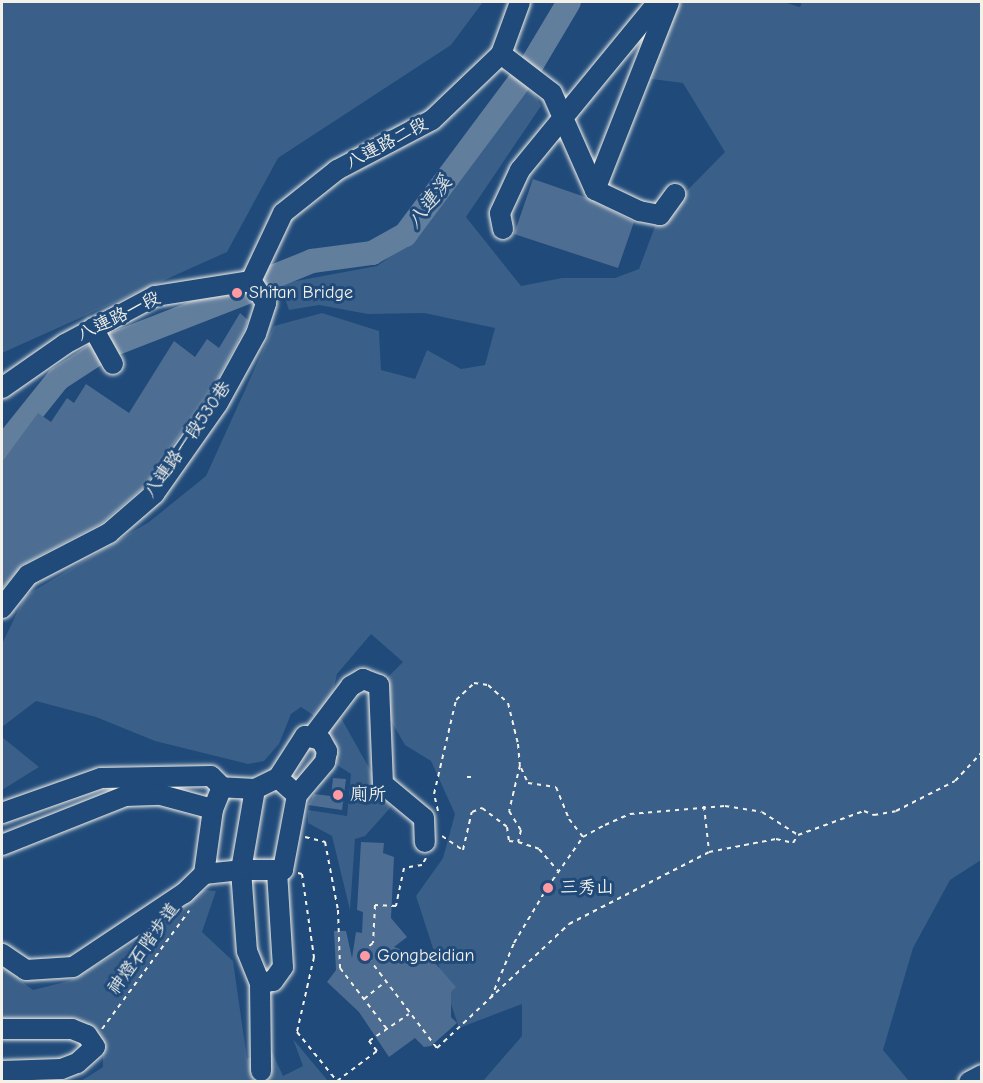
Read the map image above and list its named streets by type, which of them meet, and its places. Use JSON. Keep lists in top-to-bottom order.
{
  "streets": {
    "street": ["八連路二段", "八連路一段", "八連路一段530巷"],
    "path": ["神燈石階步道"]
  },
  "crossings": [
    ["八連路二段", "八連路一段"],
    ["八連路二段", "八連路一段530巷"],
    ["八連路一段", "八連路一段530巷"]
  ],
  "water": ["八連溪"],
  "places": [
    "Shitan Bridge",
    "廁所",
    "三秀山",
    "Gongbeidian"
  ]
}
